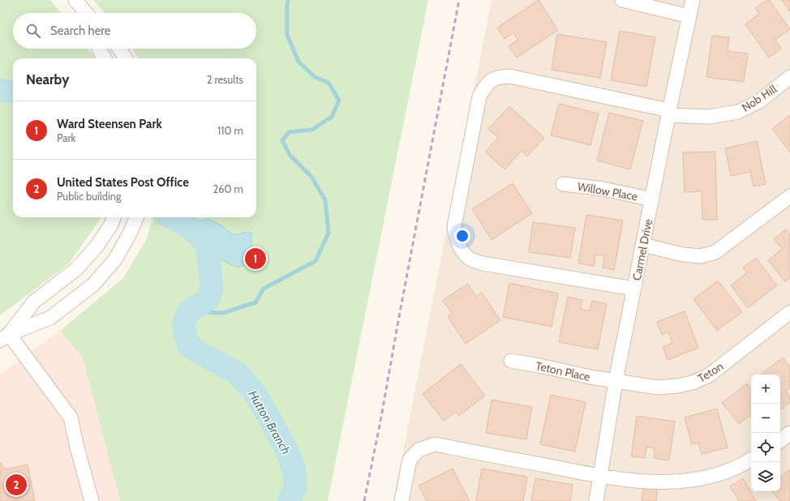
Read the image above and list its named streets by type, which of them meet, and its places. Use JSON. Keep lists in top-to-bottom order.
{
  "streets": {
    "street": [
      "Nob Hill",
      "Willow Place",
      "Carmel Drive",
      "Teton Place",
      "Teton"
    ]
  },
  "crossings": [
    ["Nob Hill", "Carmel Drive"],
    ["Willow Place", "Carmel Drive"],
    ["Carmel Drive", "Teton Place"],
    ["Carmel Drive", "Teton"],
    ["Teton Place", "Teton"]
  ],
  "water": ["Hutton Branch"],
  "page": {
    "search": "Search here",
    "heading": ["Nearby", "2 results"],
    "list": [
      {
        "mark": "1",
        "name": "Ward Steensen Park",
        "note": "Park",
        "value": "110 m"
      },
      {
        "mark": "2",
        "name": "United States Post Office",
        "note": "Public building",
        "value": "260 m"
      }
    ],
    "pins": ["1", "2"],
    "map_buttons": ["+", "−"]
  }
}
